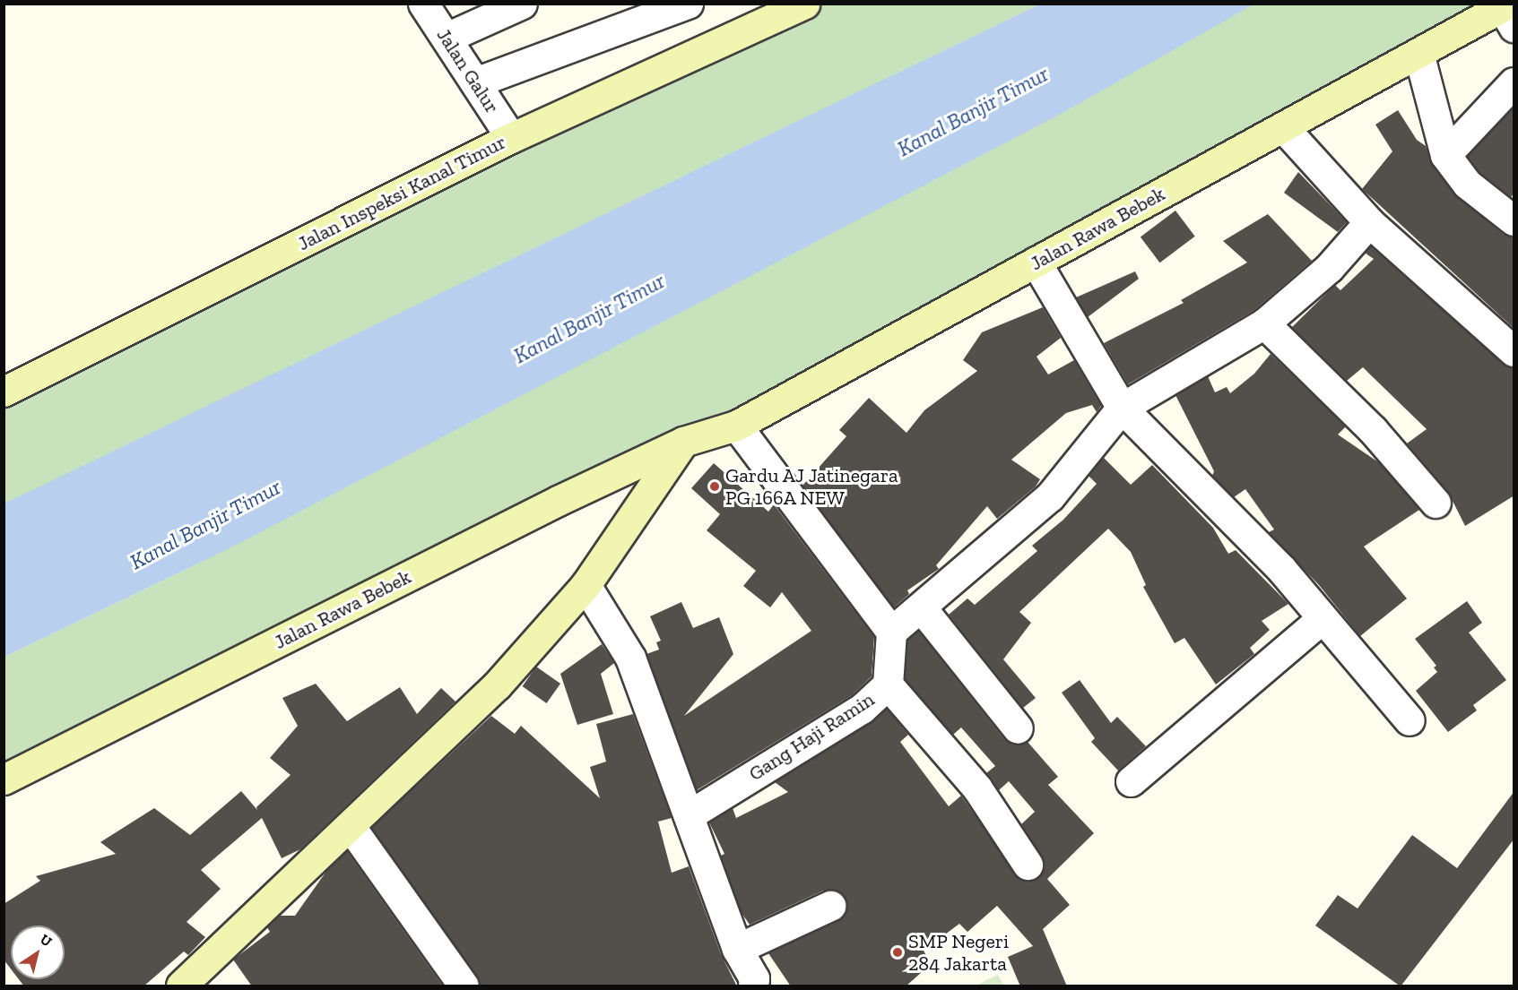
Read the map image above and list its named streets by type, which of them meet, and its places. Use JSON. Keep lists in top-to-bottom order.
{
  "streets": {
    "street": [
      "Jalan Galur",
      "Jalan Inspeksi Kanal Timur",
      "Jalan Rawa Bebek",
      "Gang Haji Ramin"
    ]
  },
  "crossings": [
    ["Jalan Galur", "Jalan Inspeksi Kanal Timur"]
  ],
  "water": ["Kanal Banjir Timur"],
  "places": ["Gardu AJ Jatinegara PG 166A NEW", "SMP Negeri 284 Jakarta"],
  "north": "top right"
}
